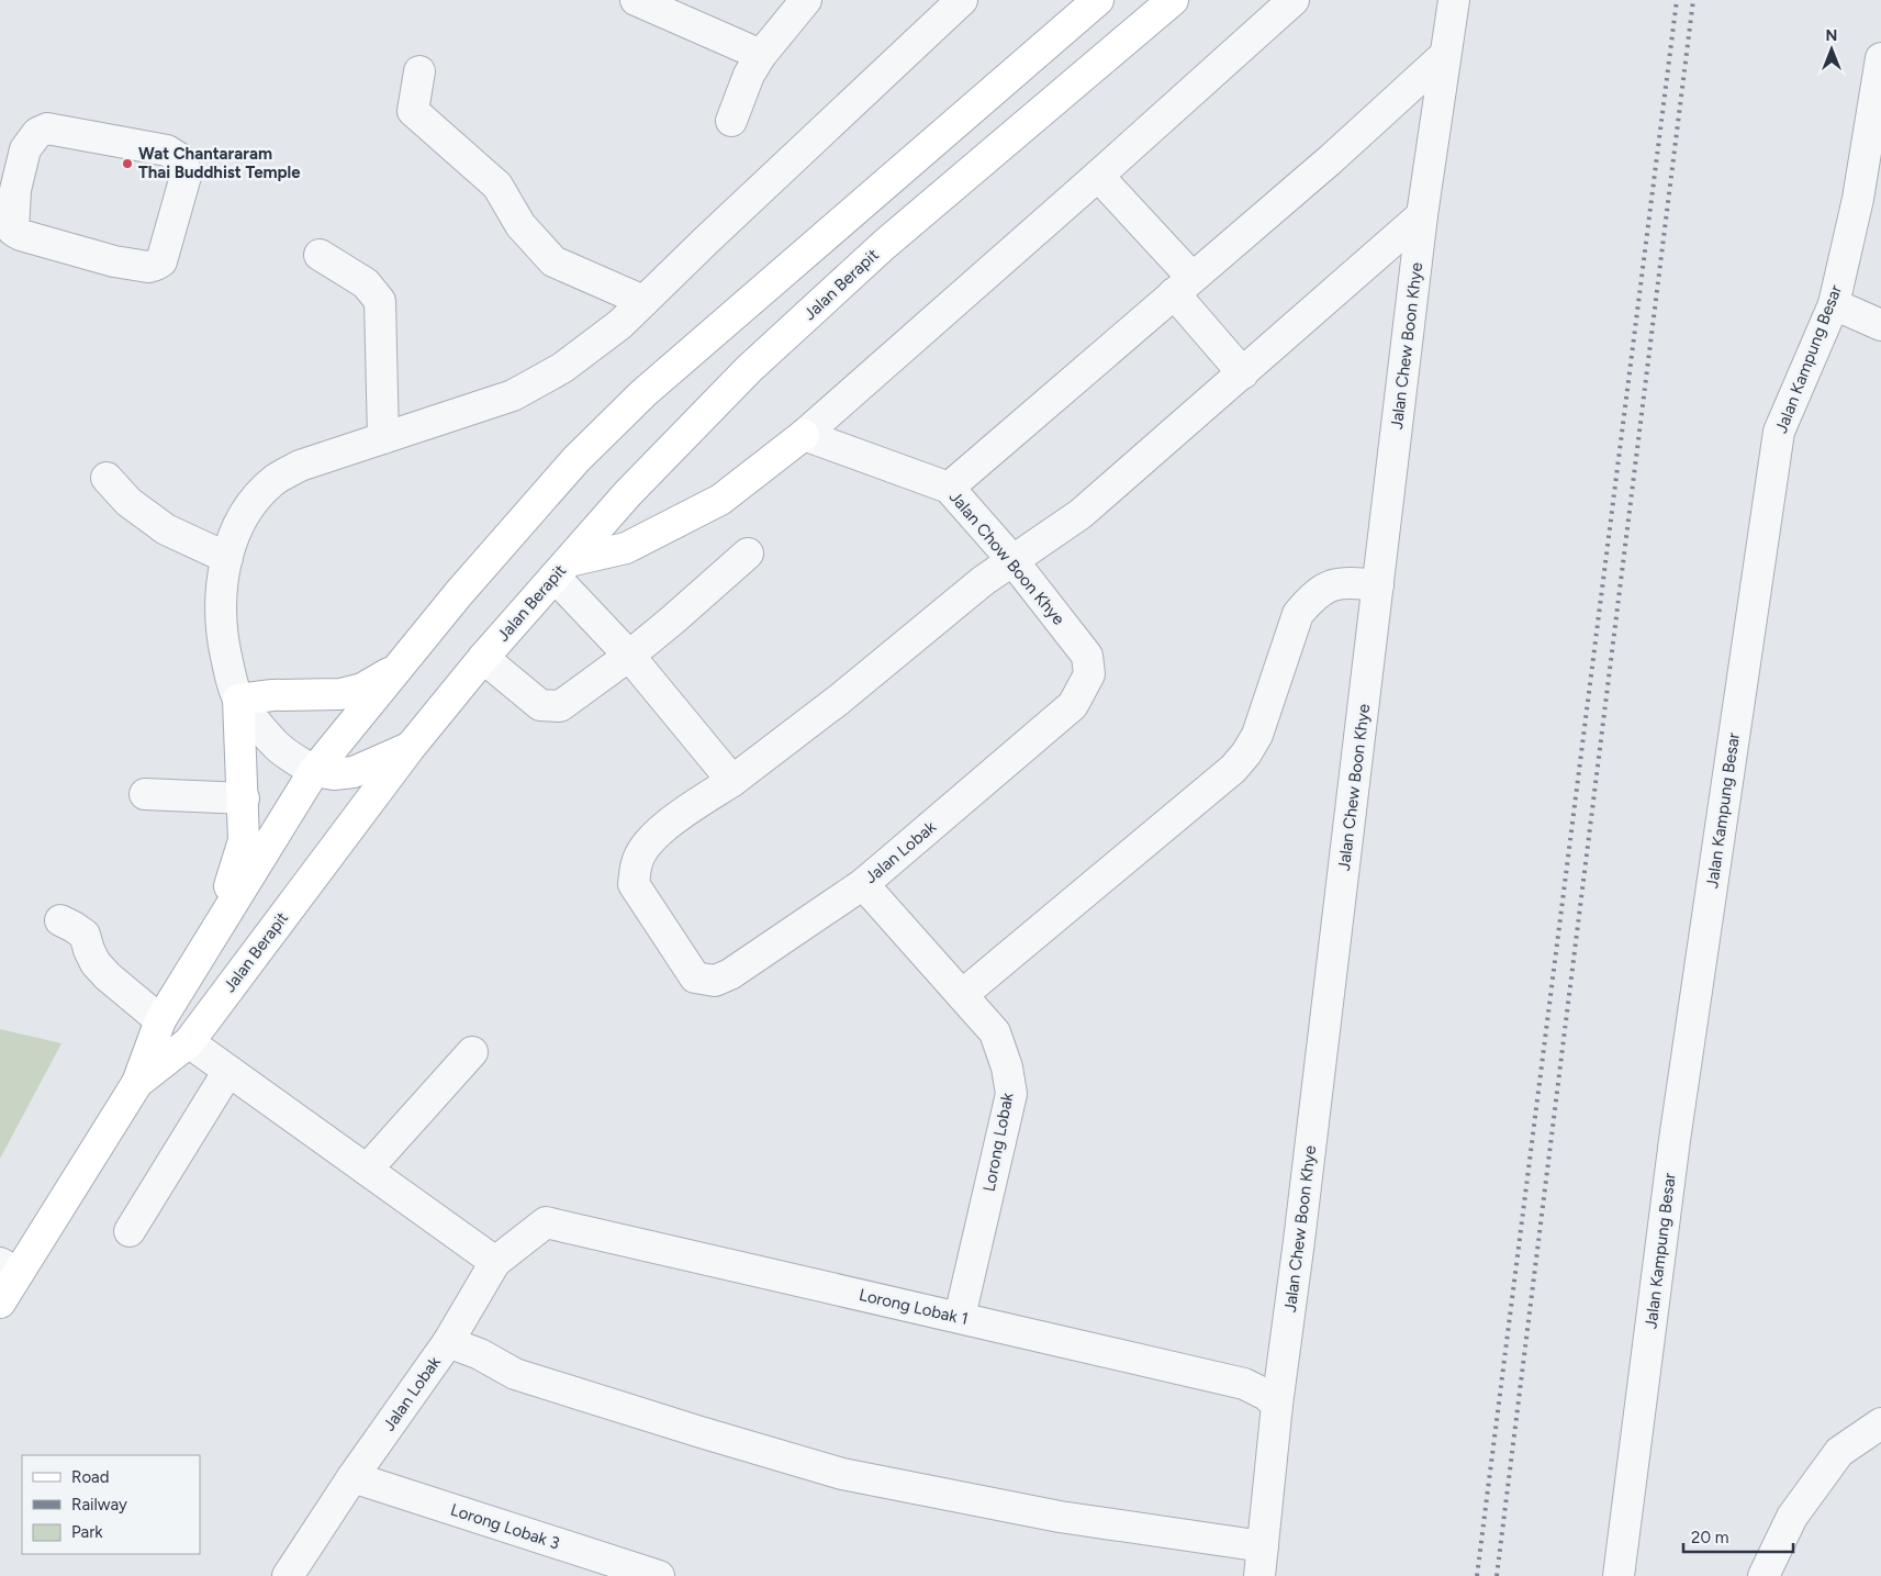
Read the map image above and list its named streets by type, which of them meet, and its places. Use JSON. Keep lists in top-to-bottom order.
{
  "streets": {
    "main road": ["Jalan Berapit"],
    "street": [
      "Jalan Chew Boon Khye",
      "Jalan Kampung Besar",
      "Jalan Chow Boon Khye",
      "Jalan Lobak",
      "Lorong Lobak",
      "Lorong Lobak 1",
      "Lorong Lobak 3"
    ]
  },
  "crossings": [
    ["Jalan Chew Boon Khye", "Lorong Lobak 1"],
    ["Jalan Chow Boon Khye", "Jalan Lobak"],
    ["Jalan Lobak", "Lorong Lobak"],
    ["Jalan Lobak", "Lorong Lobak 1"],
    ["Jalan Lobak", "Lorong Lobak 3"],
    ["Lorong Lobak", "Lorong Lobak 1"]
  ],
  "places": ["Wat Chantararam Thai Buddhist Temple"],
  "legend": ["Road", "Railway", "Park"],
  "scale_bar": "20 m",
  "north": "top"
}
